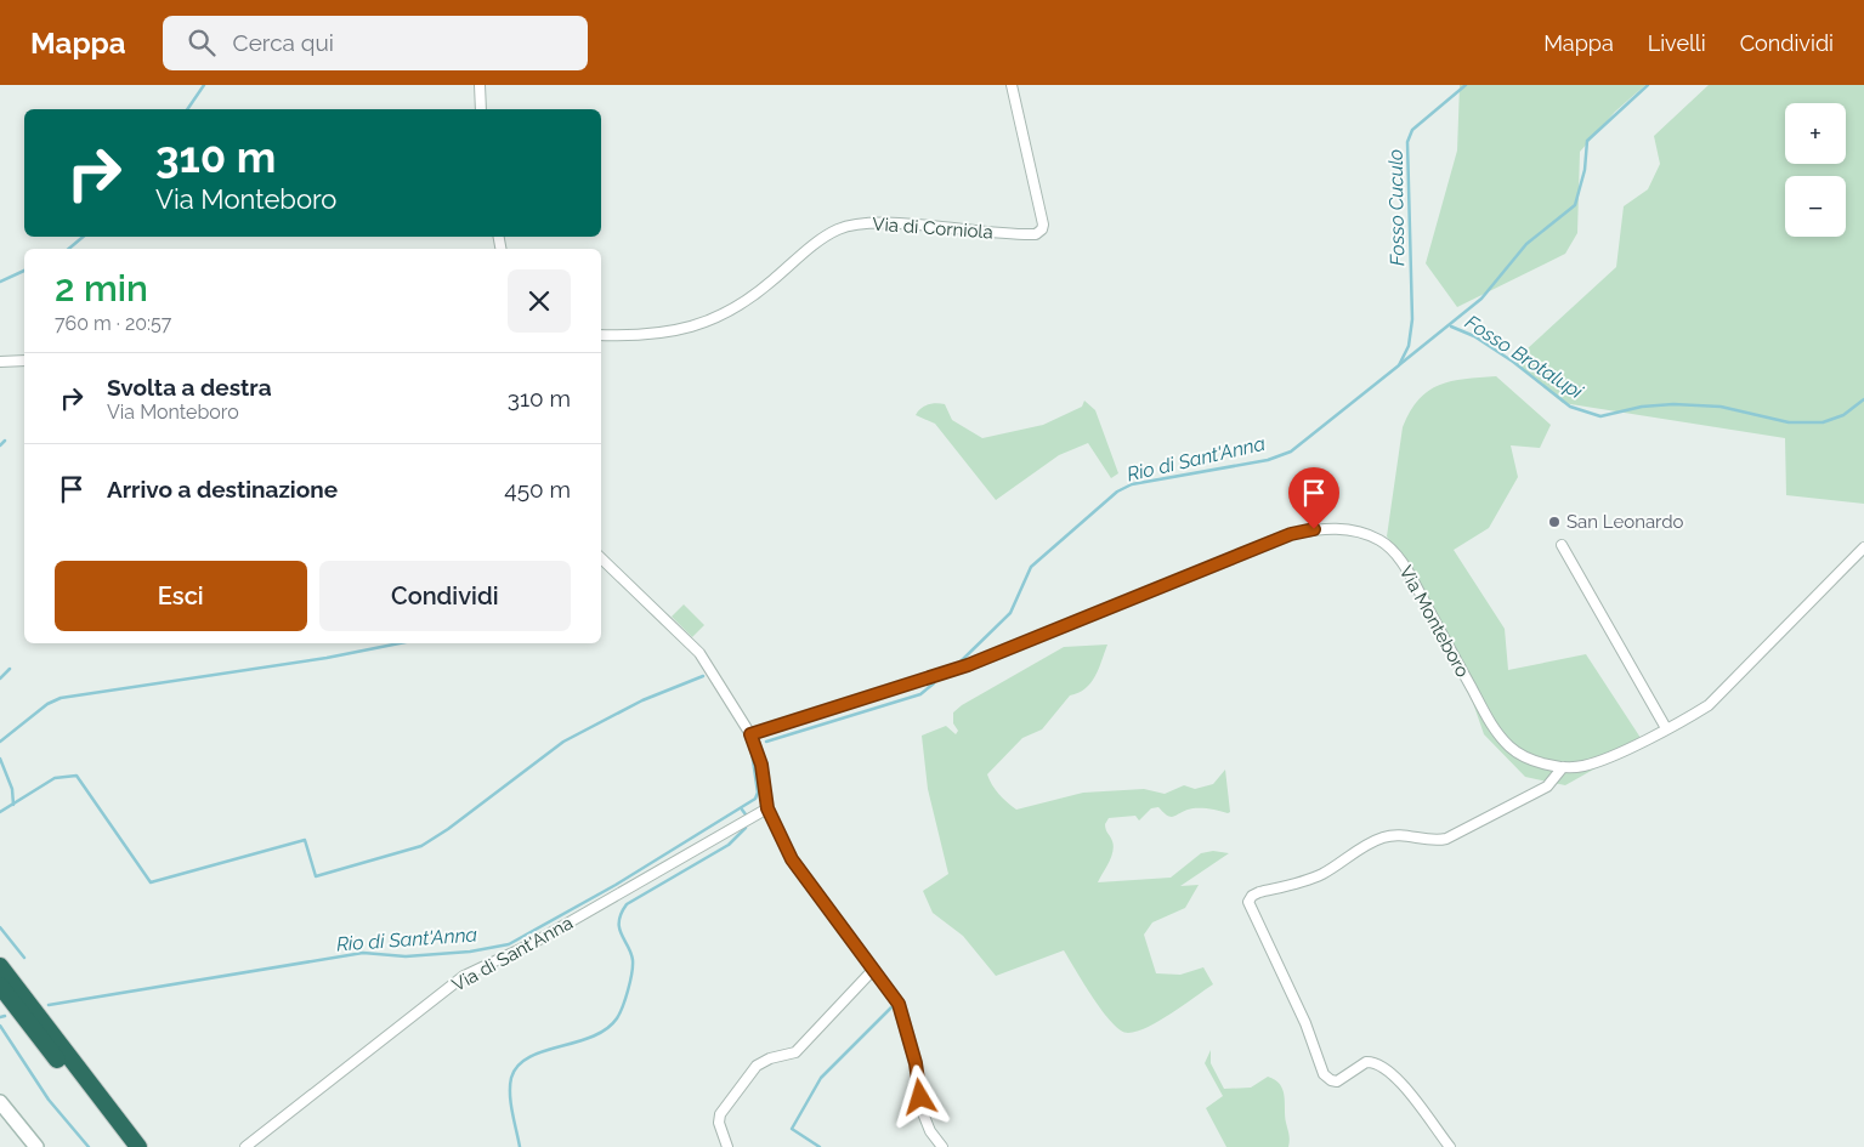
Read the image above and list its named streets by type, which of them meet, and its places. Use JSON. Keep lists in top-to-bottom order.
{
  "streets": {
    "street": ["Via di Corniola", "Via Monteboro", "Via di Sant'Anna"]
  },
  "water": ["Fosso Cuculo", "Fosso Brotalupi", "Rio di Sant'Anna"],
  "places": ["San Leonardo"],
  "page": {
    "header": "Mappa",
    "search": "Cerca qui",
    "nav": ["Mappa", "Livelli", "Condividi"],
    "map_buttons": ["+", "−"],
    "turn": ["310 m", "Via Monteboro"],
    "heading": ["2 min", "760 m · 20:57"],
    "list": [
      {
        "name": "Svolta a destra",
        "note": "Via Monteboro",
        "value": "310 m"
      },
      {
        "name": "Arrivo a destinazione",
        "value": "450 m"
      }
    ],
    "buttons": ["Esci", "Condividi"]
  }
}
